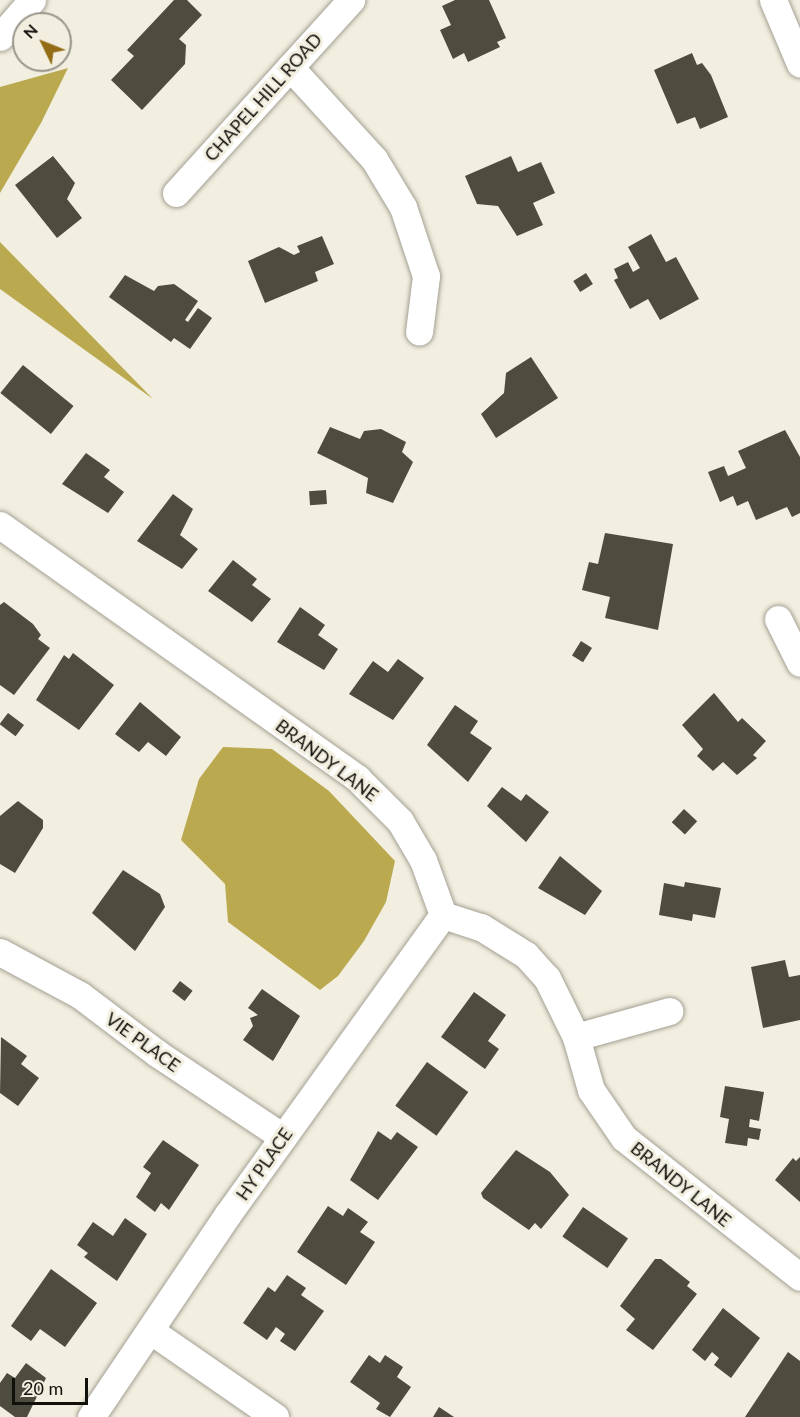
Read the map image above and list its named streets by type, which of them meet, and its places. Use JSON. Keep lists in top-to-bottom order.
{
  "streets": {
    "street": [
      "CHAPEL HILL ROAD",
      "BRANDY LANE",
      "VIE PLACE",
      "HY PLACE"
    ]
  },
  "crossings": [
    ["BRANDY LANE", "HY PLACE"],
    ["VIE PLACE", "HY PLACE"]
  ],
  "scale_bar": "20 m",
  "north": "top left"
}
